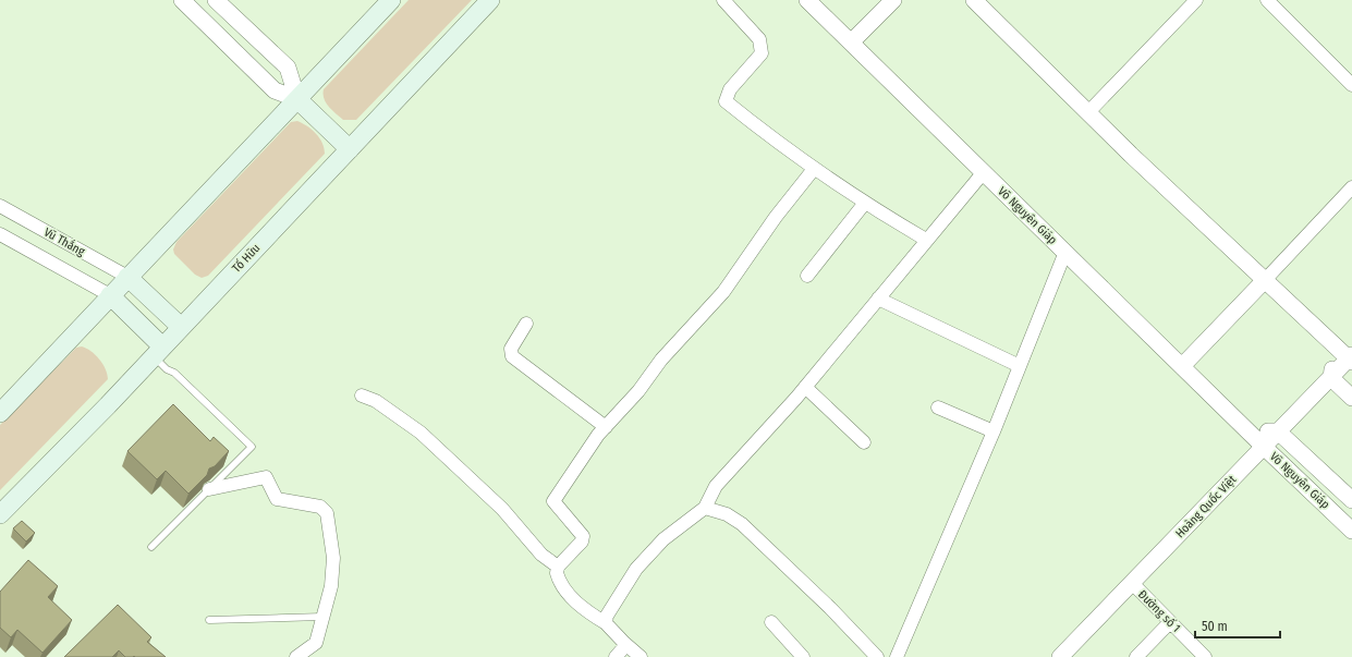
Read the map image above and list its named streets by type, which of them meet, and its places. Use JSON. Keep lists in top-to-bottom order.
{
  "streets": {
    "main road": ["Tố Hữu"],
    "street": [
      "Võ Nguyên Giáp",
      "Vũ Thắng",
      "Hoàng Quốc Việt",
      "Đường số 1"
    ]
  },
  "crossings": [
    ["Võ Nguyên Giáp", "Hoàng Quốc Việt"],
    ["Hoàng Quốc Việt", "Đường số 1"]
  ],
  "scale_bar": "50 m"
}
